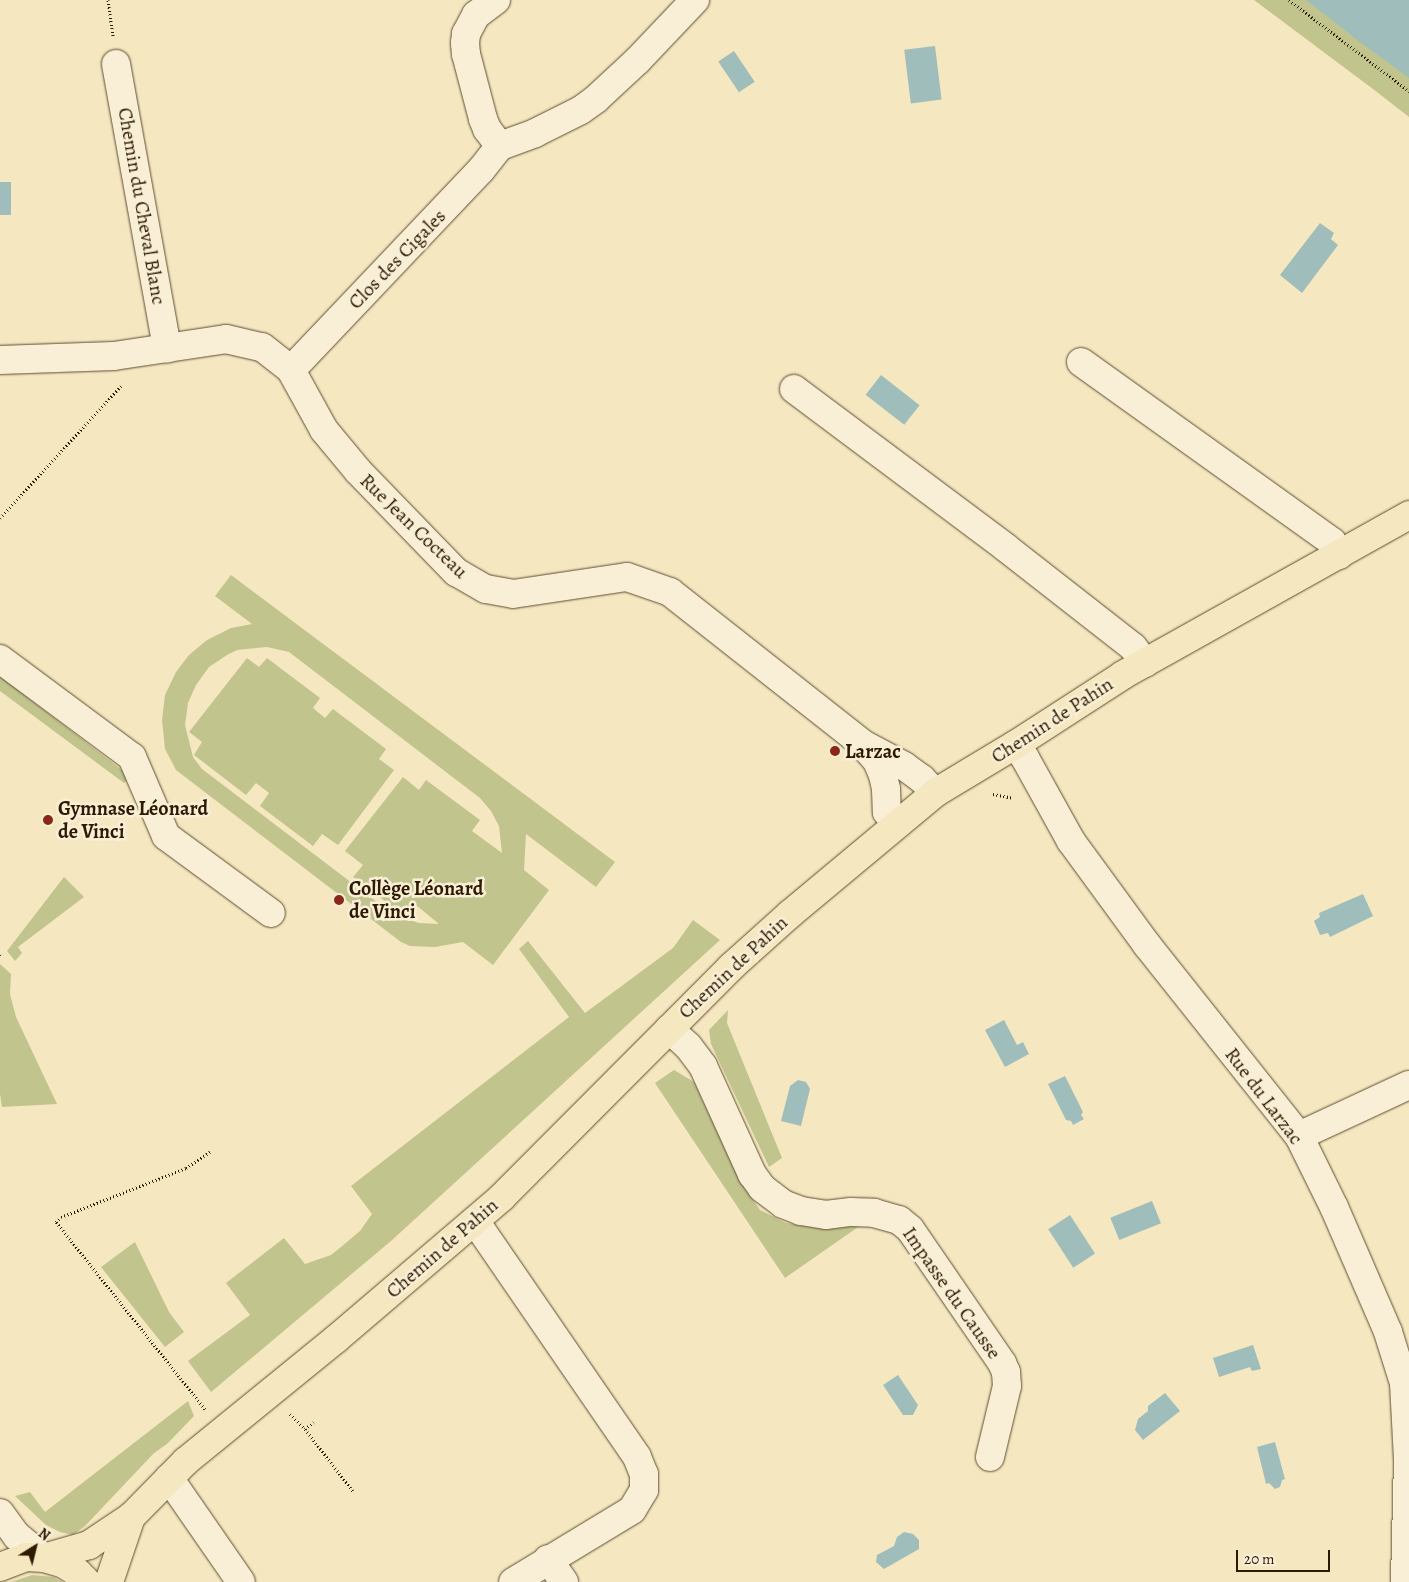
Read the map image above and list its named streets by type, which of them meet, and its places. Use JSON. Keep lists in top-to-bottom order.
{
  "streets": {
    "main road": ["Chemin de Pahin"],
    "street": [
      "Chemin du Cheval Blanc",
      "Clos des Cigales",
      "Rue Jean Cocteau",
      "Rue du Larzac",
      "Impasse du Causse"
    ]
  },
  "crossings": [
    ["Chemin du Cheval Blanc", "Rue Jean Cocteau"],
    ["Clos des Cigales", "Rue Jean Cocteau"],
    ["Rue Jean Cocteau", "Chemin de Pahin"],
    ["Chemin de Pahin", "Rue du Larzac"],
    ["Chemin de Pahin", "Impasse du Causse"]
  ],
  "places": ["Larzac", "Gymnase Léonard de Vinci", "Collège Léonard de Vinci"],
  "scale_bar": "20 m",
  "north": "top right"
}
